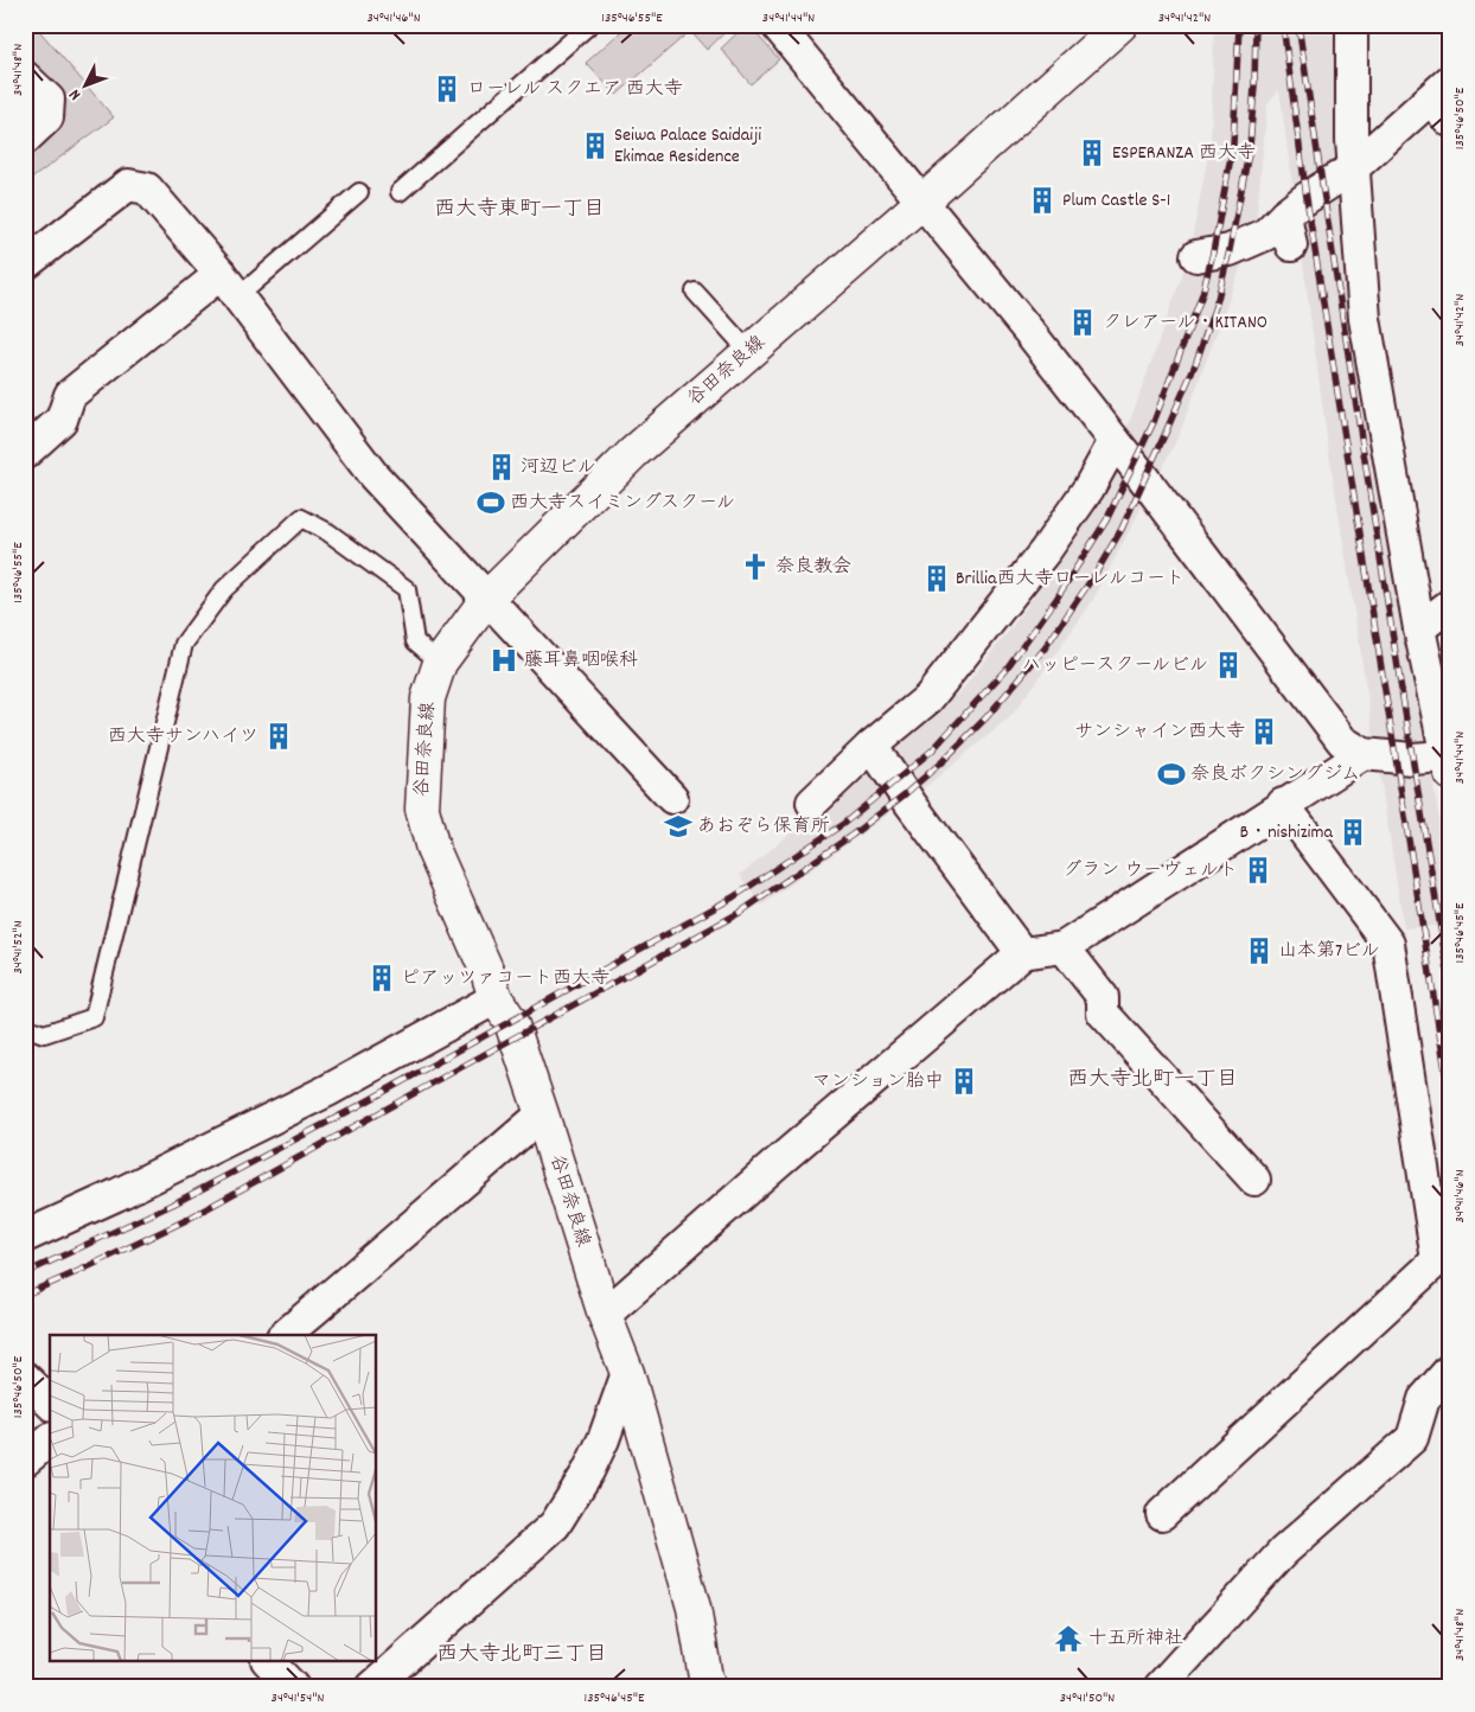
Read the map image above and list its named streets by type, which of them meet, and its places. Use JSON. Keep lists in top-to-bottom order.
{
  "streets": {
    "main road": ["谷田奈良線"]
  },
  "districts": ["西大寺東町一丁目", "西大寺北町一丁目", "西大寺北町三丁目"],
  "places": {
    "building": [
      "ローレル スクエア 西大寺",
      "Seiwa Palace Saidaiji Ekimae Residence",
      "ESPERANZA 西大寺",
      "Plum Castle S-1",
      "クレアール・KITANO",
      "河辺ビル",
      "Brillia西大寺ローレルコート",
      "ハッピースクールビル",
      "サンシャイン西大寺",
      "西大寺サンハイツ",
      "B・nishizima",
      "グラン ウーヴェルト",
      "山本第7ビル",
      "ピアッツァコート西大寺",
      "マンション胎中"
    ],
    "sports": ["西大寺スイミングスクール", "奈良ボクシングジム"],
    "church": ["奈良教会"],
    "hospital": ["藤耳鼻咽喉科"],
    "school or university": ["あおぞら保育所"],
    "temple": ["十五所神社"]
  },
  "north": "bottom left",
  "coordinates": [
    "34°41'46\"N",
    "135°46'55\"E",
    "34°41'44\"N",
    "34°41'42\"N",
    "34°41'48\"N",
    "135°46'50\"E",
    "135°46'45\"E",
    "34°41'52\"N",
    "34°41'54\"N",
    "34°41'50\"N"
  ]
}
